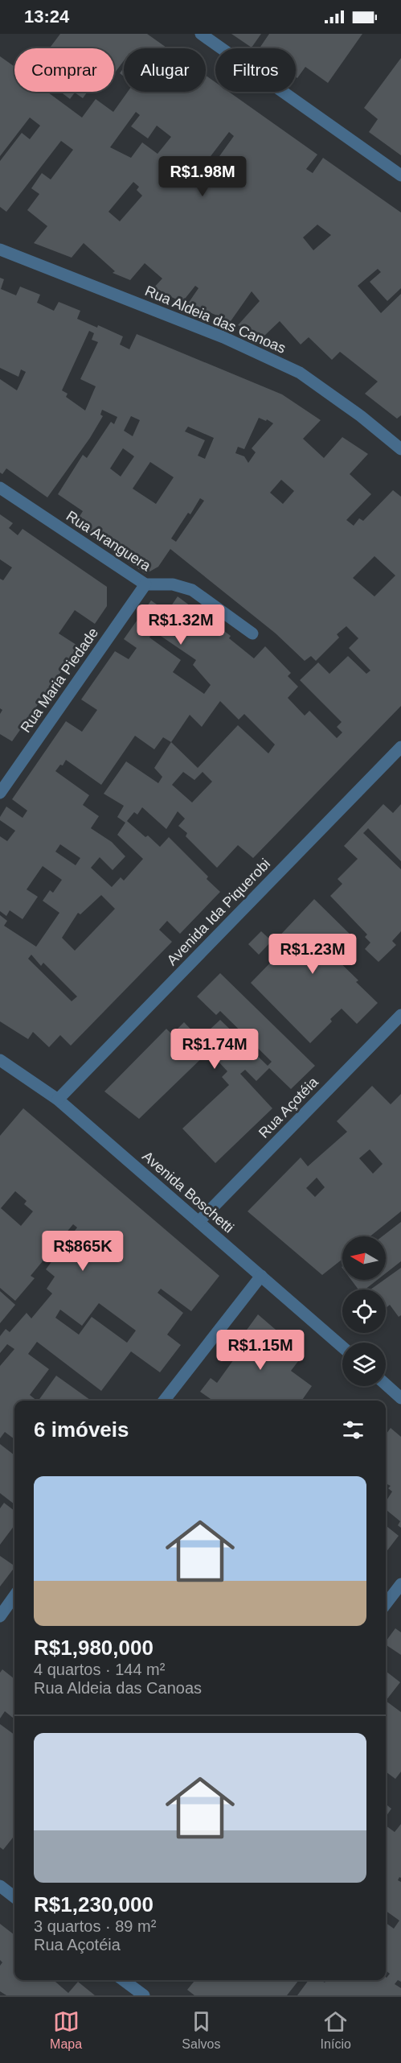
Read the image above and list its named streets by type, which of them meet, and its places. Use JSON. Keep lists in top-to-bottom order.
{
  "streets": {
    "street": [
      "Rua Aldeia das Canoas",
      "Rua Aranguera",
      "Rua Maria Piedade",
      "Avenida Ida Piquerobi",
      "Rua Açotéia",
      "Avenida Boschetti"
    ]
  },
  "crossings": [
    ["Rua Aranguera", "Rua Maria Piedade"],
    ["Avenida Ida Piquerobi", "Avenida Boschetti"],
    ["Rua Açotéia", "Avenida Boschetti"]
  ],
  "north": "left",
  "page": {
    "status": "13:24",
    "chip": ["Comprar", "Alugar", "Filtros"],
    "price": [
      "R$1.98M",
      "R$1.32M",
      "R$1.23M",
      "R$1.74M",
      "R$865K",
      "R$1.15M"
    ],
    "heading": "6 imóveis",
    "list": [
      {
        "name": "R$1,980,000",
        "note": "4 quartos · 144 m² · Rua Aldeia das Canoas"
      },
      {
        "name": "R$1,230,000",
        "note": "3 quartos · 89 m² · Rua Açotéia"
      }
    ],
    "tabs": ["Mapa", "Salvos", "Início"]
  }
}
